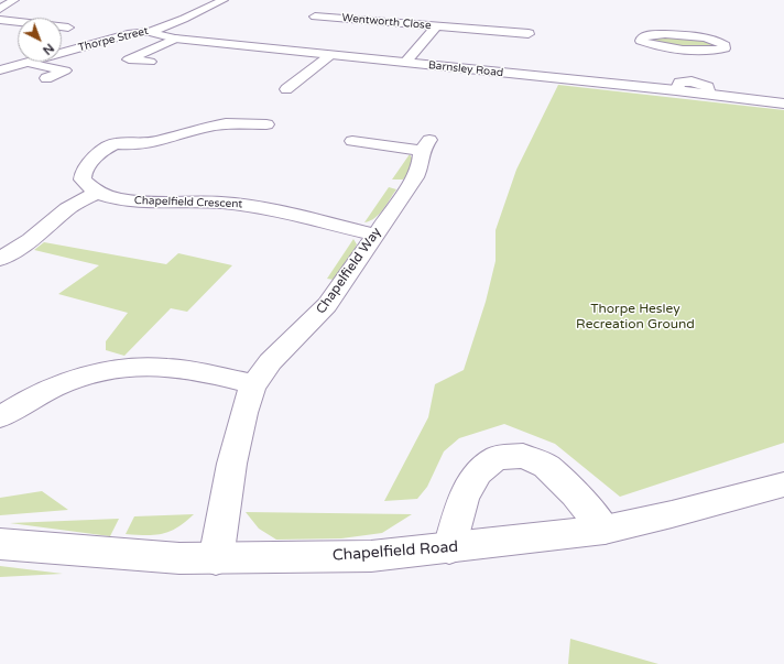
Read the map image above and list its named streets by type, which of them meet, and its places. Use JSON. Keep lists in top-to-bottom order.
{
  "streets": {
    "street": [
      "Wentworth Close",
      "Thorpe Street",
      "Barnsley Road",
      "Chapelfield Crescent",
      "Chapelfield Way",
      "Chapelfield Road"
    ]
  },
  "crossings": [
    ["Wentworth Close", "Barnsley Road"],
    ["Thorpe Street", "Barnsley Road"],
    ["Chapelfield Crescent", "Chapelfield Way"],
    ["Chapelfield Way", "Chapelfield Road"]
  ],
  "parks": ["Thorpe Hesley Recreation Ground"],
  "north": "bottom right"
}
